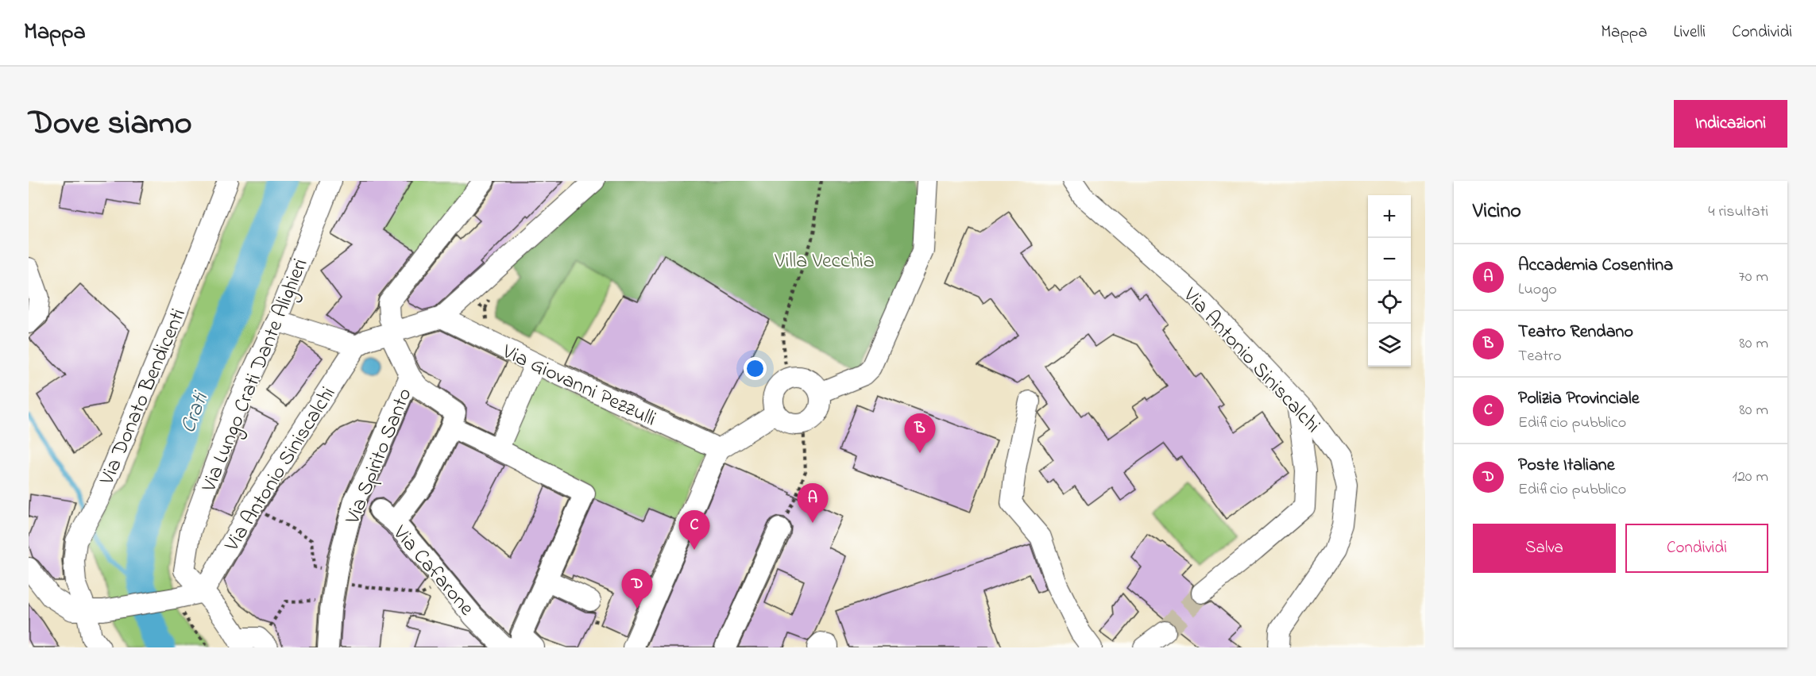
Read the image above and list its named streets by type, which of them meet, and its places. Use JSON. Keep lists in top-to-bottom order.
{
  "streets": {
    "street": [
      "Via Antonio Siniscalchi",
      "Via Lungo Crati Dante Alighieri",
      "Via Giovanni Pezzulli",
      "Via Donato Bendicenti",
      "Via Spirito Santo",
      "Via Cafarone"
    ]
  },
  "crossings": [
    ["Via Antonio Siniscalchi", "Via Lungo Crati Dante Alighieri"]
  ],
  "water": ["Crati"],
  "parks": ["Villa Vecchia"],
  "page": {
    "header": "Mappa",
    "nav": ["Mappa", "Livelli", "Condividi"],
    "title": "Dove siamo",
    "buttons": [
      "Indicazioni",
      ["Salva", "Condividi"]
    ],
    "heading": ["Vicino", "4 risultati"],
    "map_buttons": ["+", "−"],
    "list": [
      {
        "mark": "A",
        "name": "Accademia Cosentina",
        "note": "Luogo",
        "value": "70 m"
      },
      {
        "mark": "B",
        "name": "Teatro Rendano",
        "note": "Teatro",
        "value": "80 m"
      },
      {
        "mark": "C",
        "name": "Polizia Provinciale",
        "note": "Edificio pubblico",
        "value": "80 m"
      },
      {
        "mark": "D",
        "name": "Poste Italiane",
        "note": "Edificio pubblico",
        "value": "120 m"
      }
    ],
    "pins": [
      "B",
      "A",
      "C",
      "D"
    ]
  }
}
